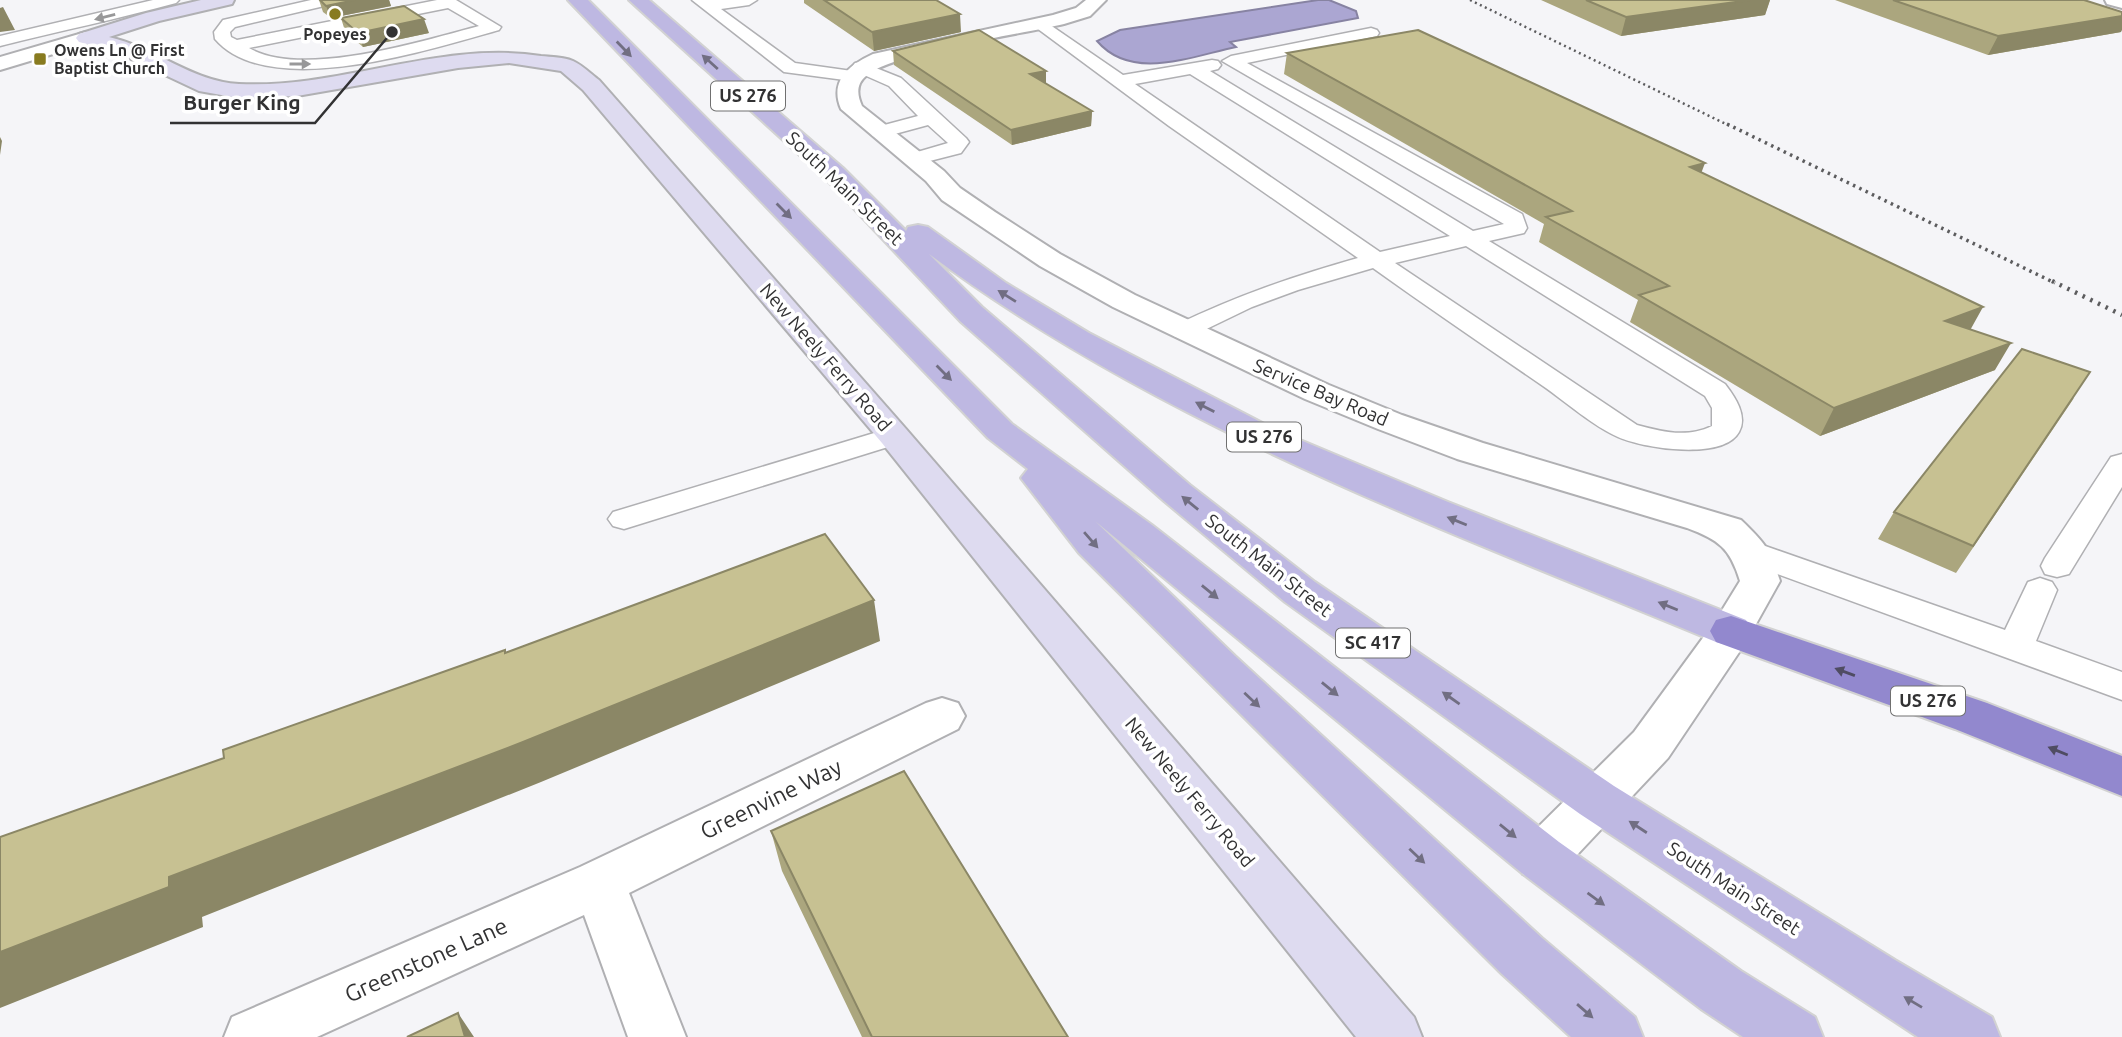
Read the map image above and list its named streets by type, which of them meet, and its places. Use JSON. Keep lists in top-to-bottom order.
{
  "streets": {
    "highway": ["US 276"],
    "main road": ["South Main Street", "SC 417"],
    "street": [
      "New Neely Ferry Road",
      "Service Bay Road",
      "Greenvine Way",
      "Greenstone Lane"
    ]
  },
  "crossings": [
    ["US 276", "South Main Street"],
    ["US 276", "SC 417"],
    ["Greenvine Way", "Greenstone Lane"]
  ],
  "places": {
    "other": ["Popeyes", "Burger King"],
    "transit": ["Owens Ln @ First Baptist Church"]
  }
}
